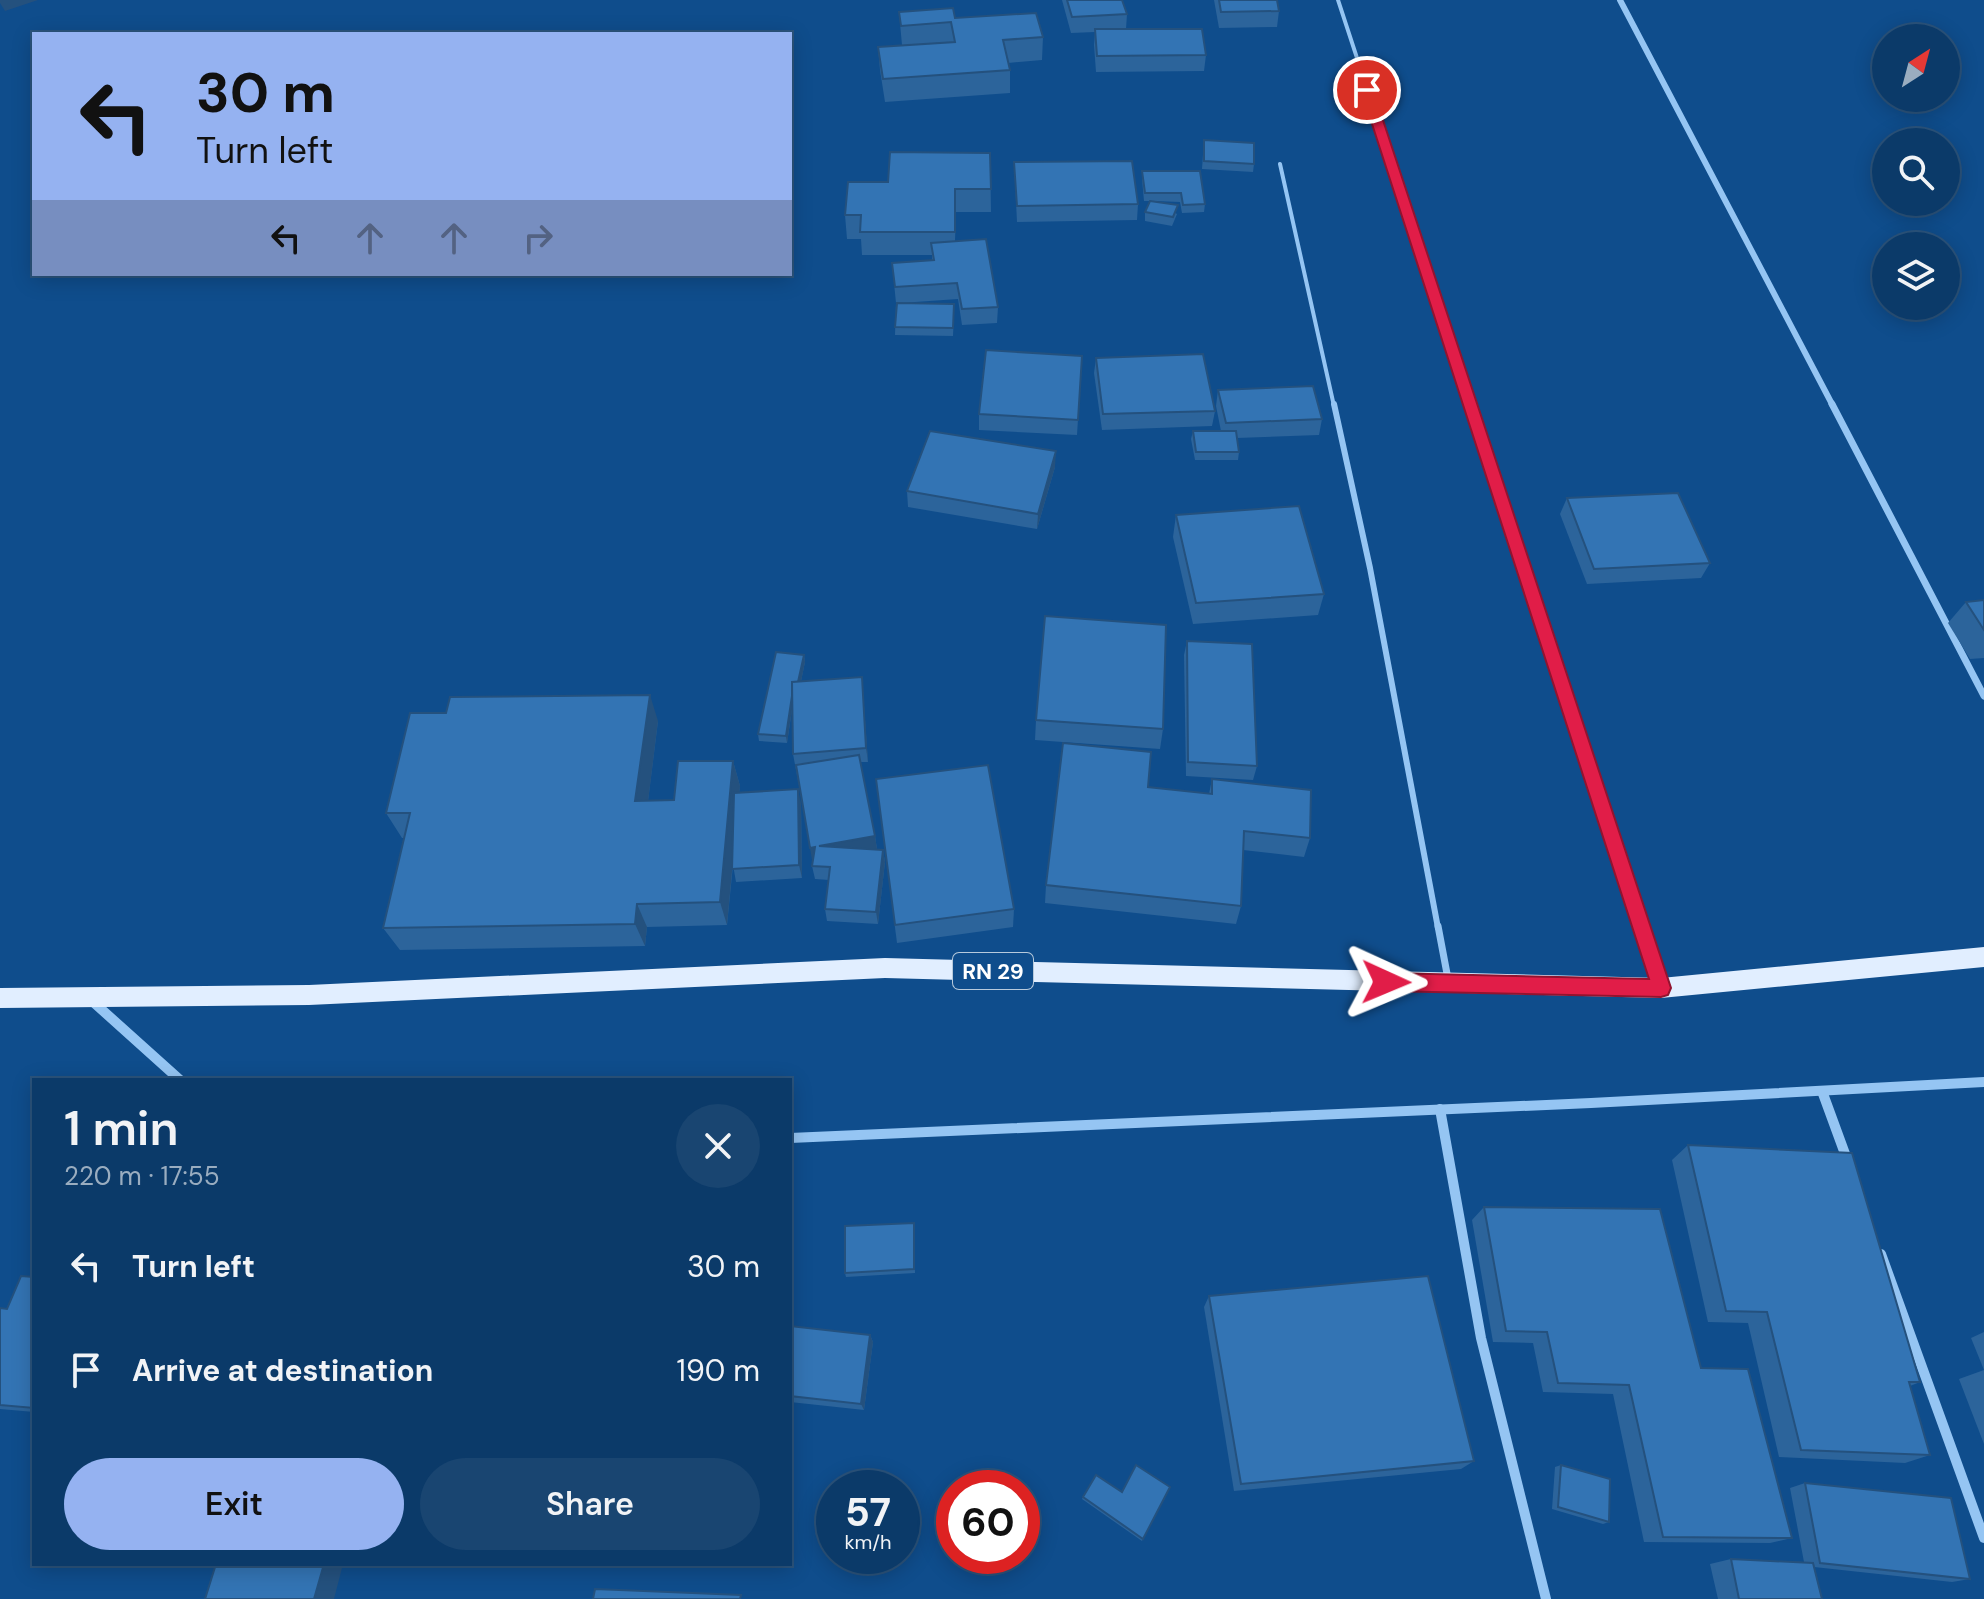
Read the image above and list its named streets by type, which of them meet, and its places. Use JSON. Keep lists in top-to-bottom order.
{
  "streets": {
    "main road": ["RN 29"]
  },
  "north": "top right",
  "page": {
    "turn": ["30 m", "Turn left"],
    "heading": ["1 min", "220 m · 17:55"],
    "list": [
      {
        "name": "Turn left",
        "value": "30 m"
      },
      {
        "name": "Arrive at destination",
        "value": "190 m"
      }
    ],
    "buttons": ["Exit", "Share"],
    "speed": "57 km/h",
    "limit": "60"
  }
}
